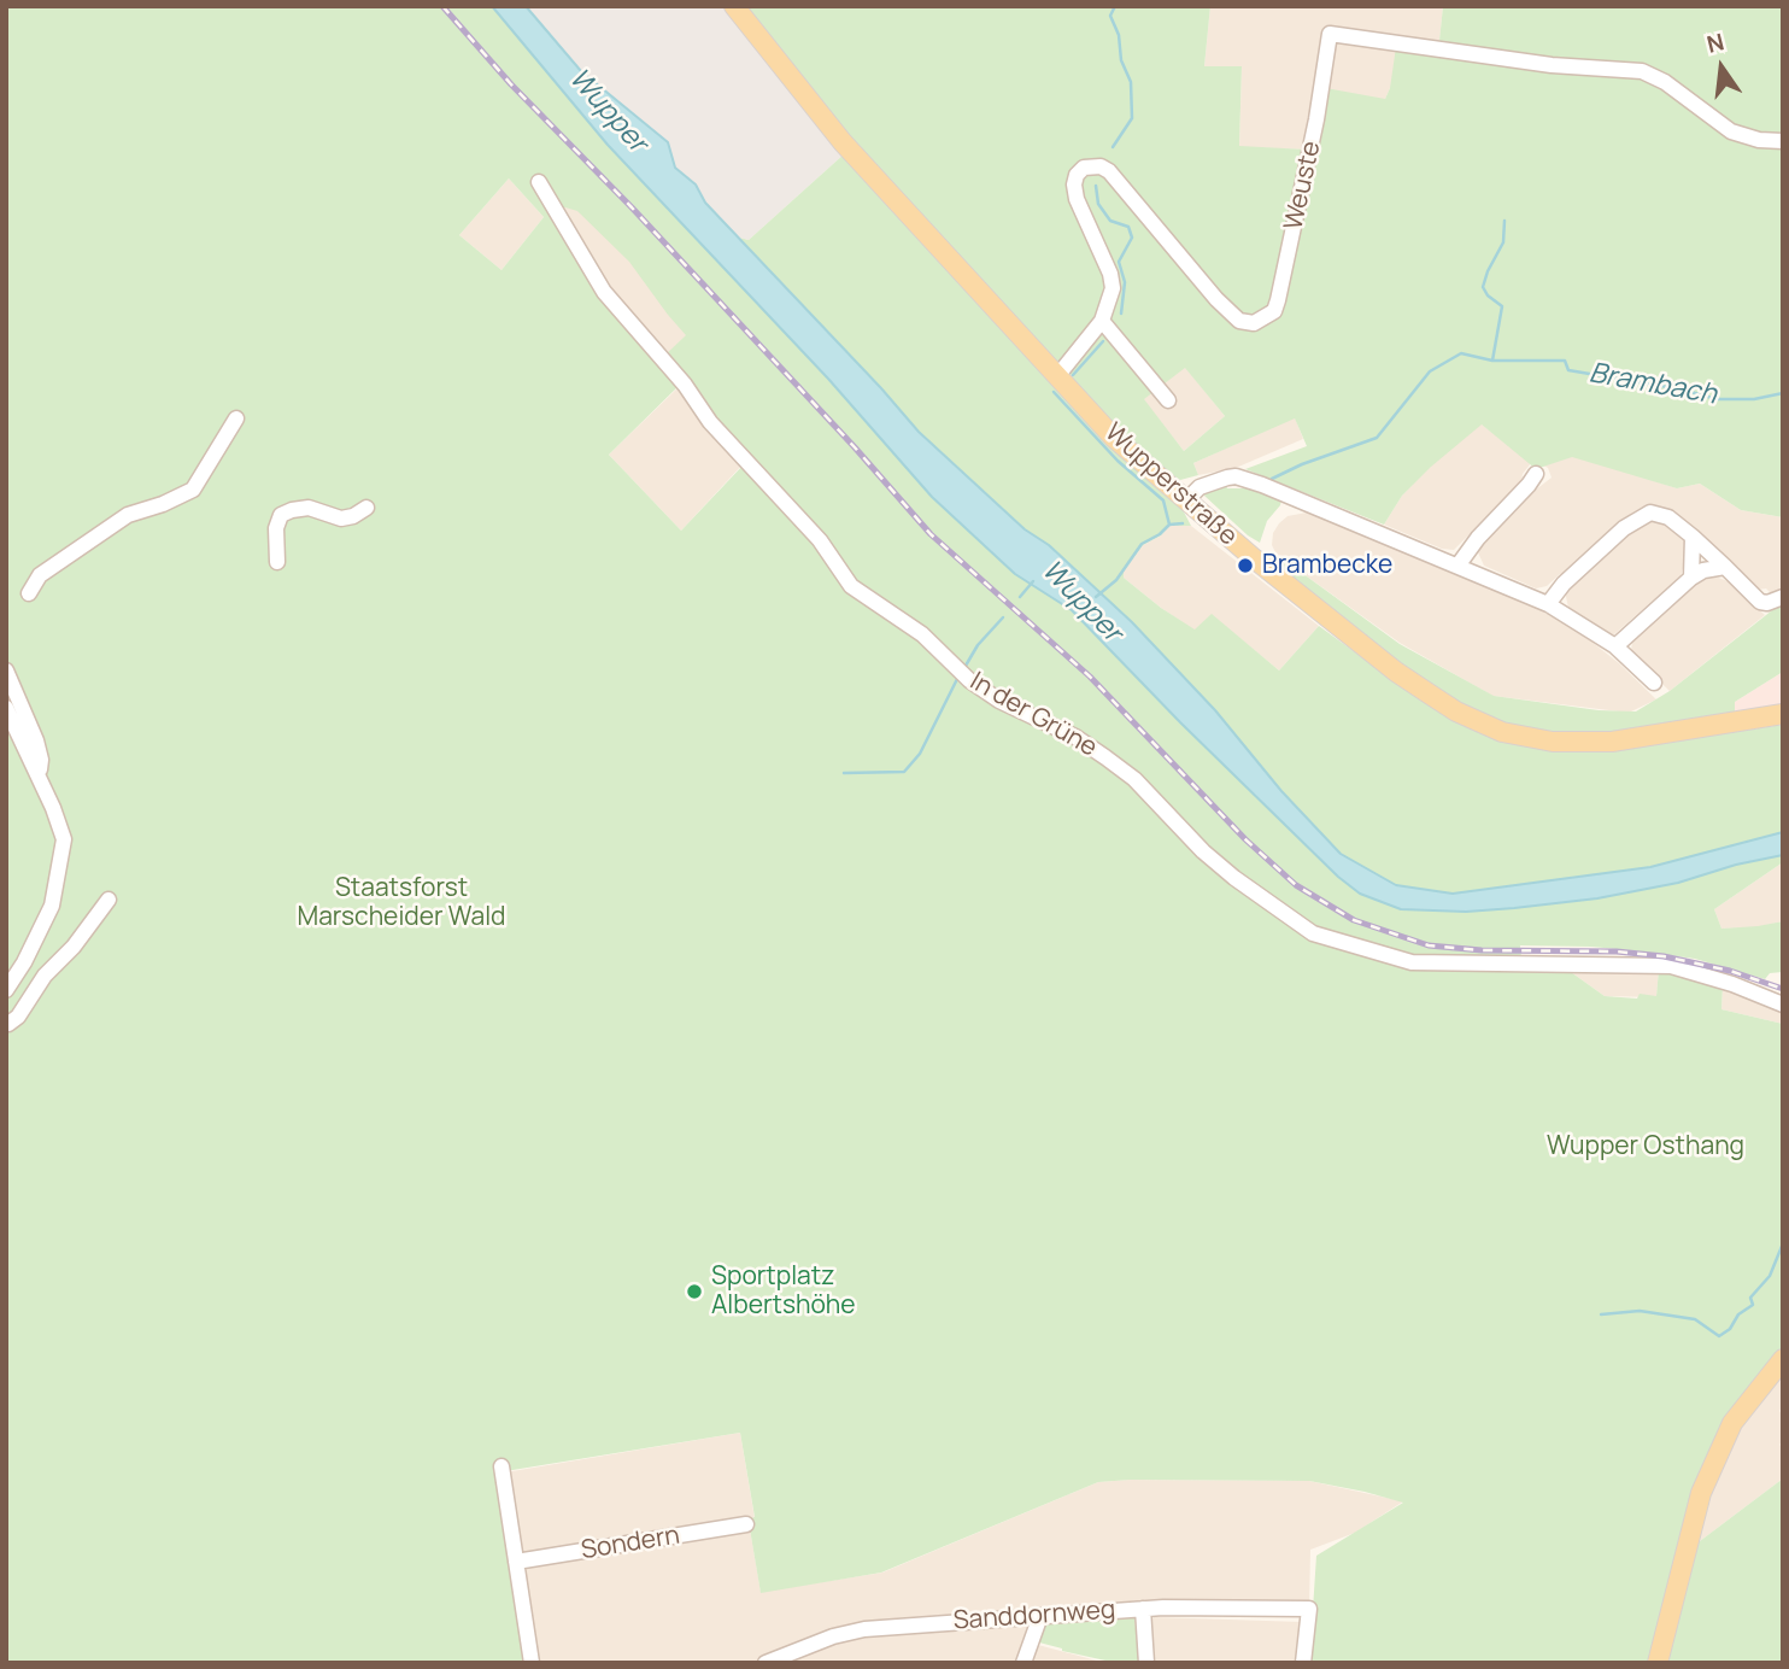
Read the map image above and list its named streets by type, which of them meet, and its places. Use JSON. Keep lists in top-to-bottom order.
{
  "streets": {
    "main road": ["Wupperstraße"],
    "street": [
      "Weuste",
      "In der Grüne",
      "Sondern",
      "Sanddornweg"
    ]
  },
  "crossings": [
    ["Weuste", "Wupperstraße"]
  ],
  "water": ["Wupper", "Brambach"],
  "parks": ["Staatsforst Marscheider Wald", "Wupper Osthang"],
  "places": ["Brambecke", "Sportplatz Albertshöhe"],
  "north": "top"
}
